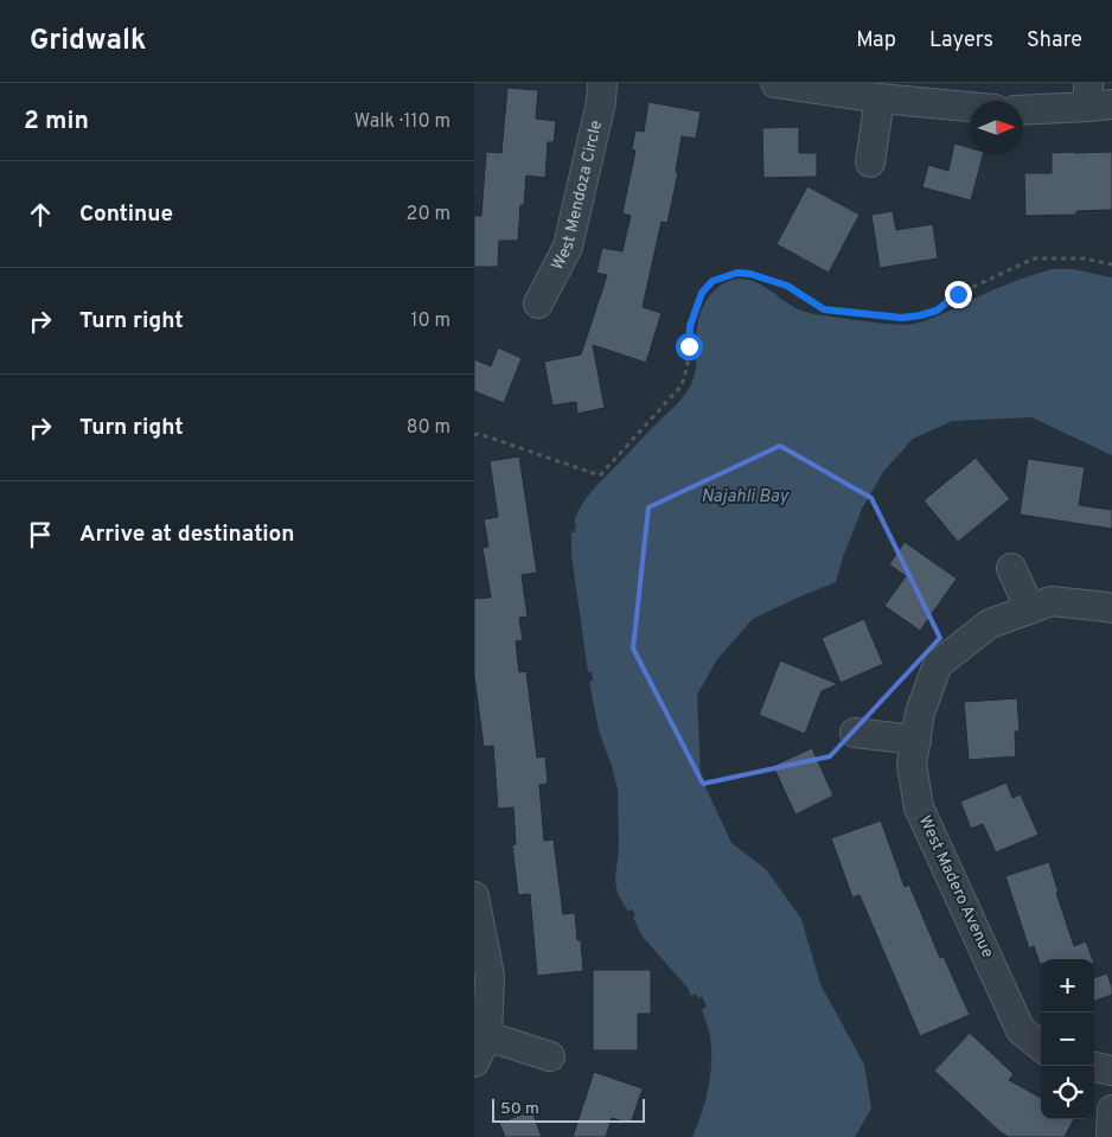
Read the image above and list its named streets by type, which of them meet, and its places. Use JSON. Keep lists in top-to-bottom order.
{
  "streets": {
    "street": ["West Mendoza Circle", "West Madero Avenue"]
  },
  "water": ["Najahli Bay"],
  "scale_bar": "50 m",
  "north": "right",
  "page": {
    "header": "Gridwalk",
    "nav": ["Map", "Layers", "Share"],
    "heading": ["2 min", "Walk · 110 m"],
    "list": [
      ["Continue", "20 m"],
      ["Turn right", "10 m"],
      ["Turn right", "80 m"],
      "Arrive at destination"
    ],
    "map_buttons": ["+", "−"],
    "scale": "50 m"
  }
}
